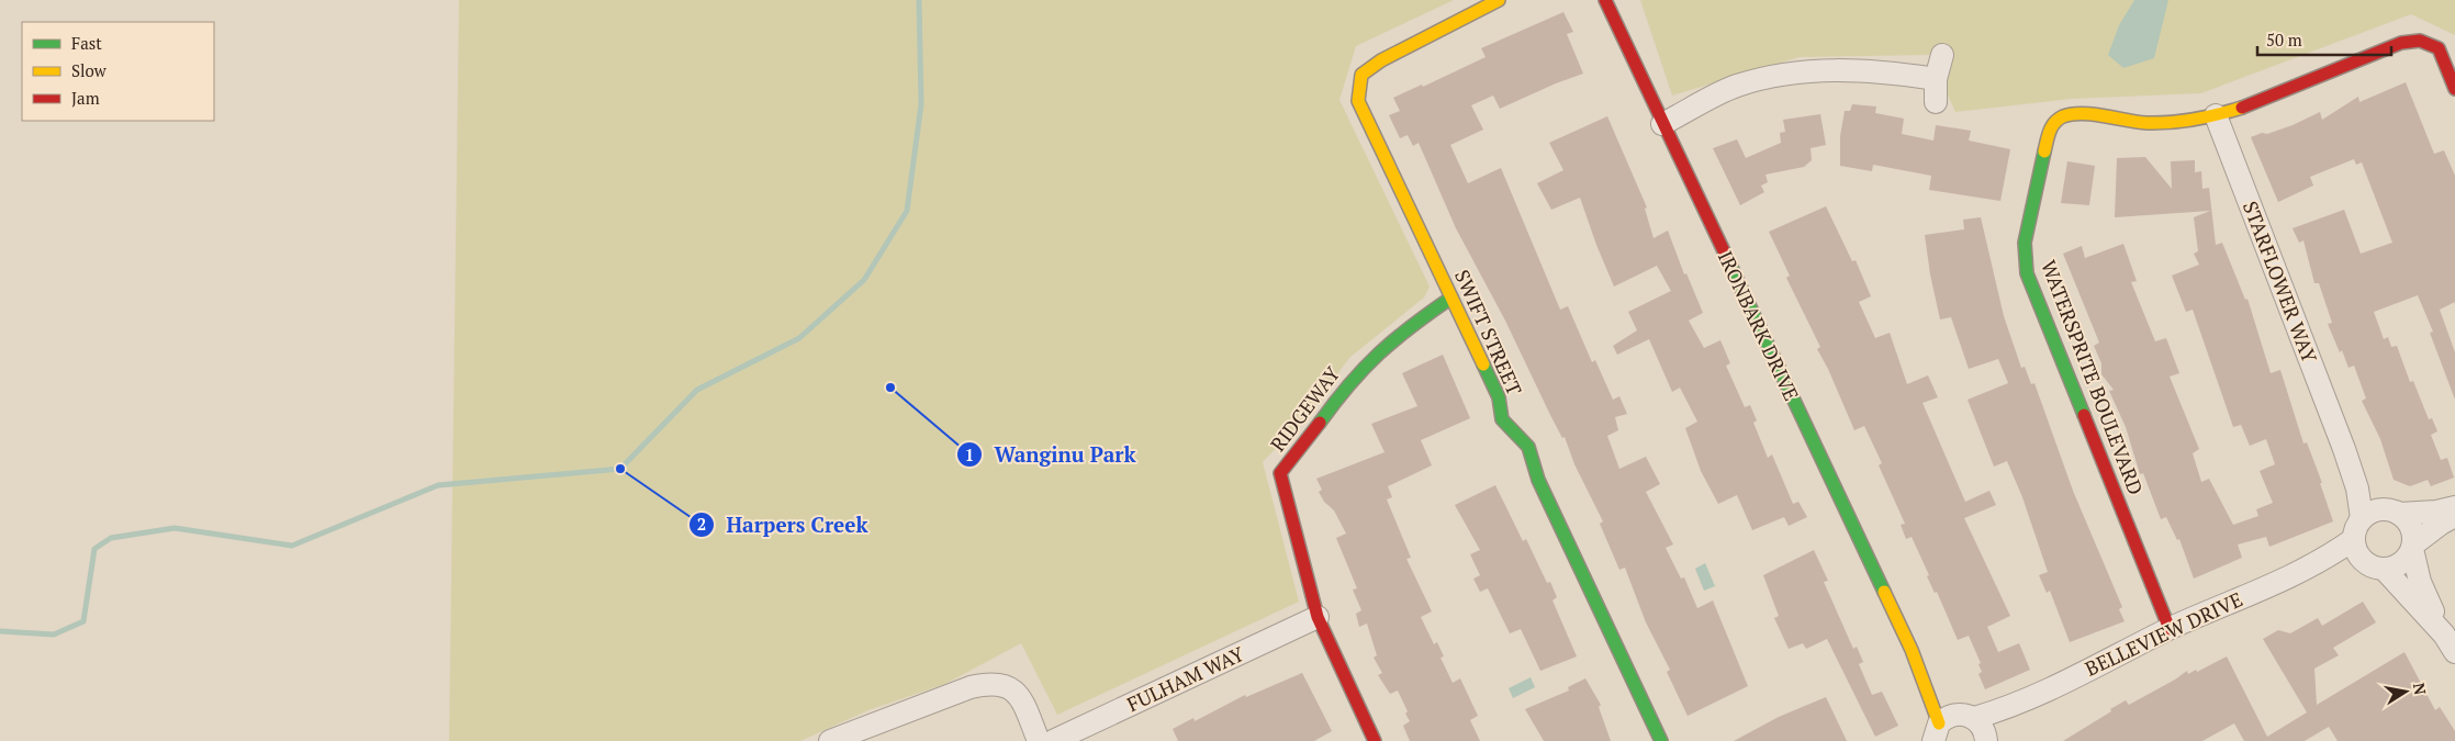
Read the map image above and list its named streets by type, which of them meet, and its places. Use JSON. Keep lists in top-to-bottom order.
{
  "streets": {
    "street": [
      "STARFLOWER WAY",
      "IRONBARK DRIVE",
      "SWIFT STREET",
      "WATERSPRITE BOULEVARD",
      "RIDGEWAY",
      "BELLEVIEW DRIVE",
      "FULHAM WAY"
    ]
  },
  "crossings": [
    ["STARFLOWER WAY", "WATERSPRITE BOULEVARD"],
    ["STARFLOWER WAY", "BELLEVIEW DRIVE"],
    ["IRONBARK DRIVE", "BELLEVIEW DRIVE"],
    ["SWIFT STREET", "RIDGEWAY"],
    ["WATERSPRITE BOULEVARD", "BELLEVIEW DRIVE"],
    ["RIDGEWAY", "FULHAM WAY"]
  ],
  "places": ["Wanginu Park", "Harpers Creek"],
  "legend": ["Fast", "Slow", "Jam"],
  "scale_bar": "50 m",
  "north": "right"
}
